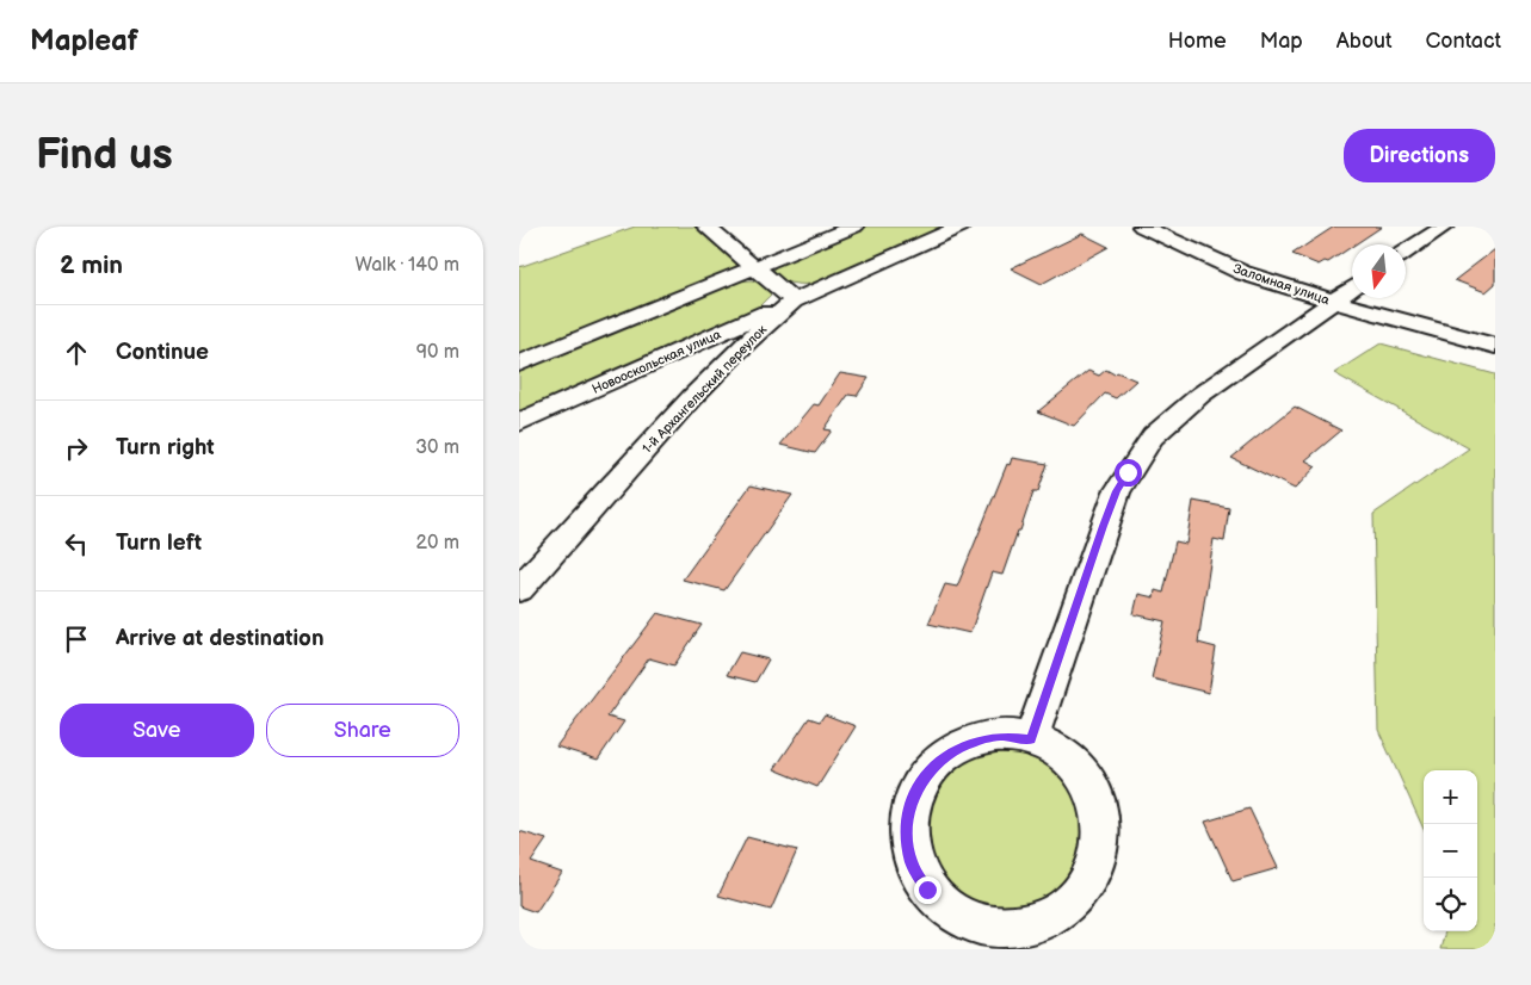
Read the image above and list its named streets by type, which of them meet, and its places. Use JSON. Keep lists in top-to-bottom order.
{
  "streets": {
    "street": ["Заломная улица", "Новооскольская улица", "1-й Архангельский переулок"]
  },
  "crossings": [
    ["Новооскольская улица", "1-й Архангельский переулок"]
  ],
  "north": "bottom",
  "page": {
    "header": "Mapleaf",
    "nav": [
      "Home",
      "Map",
      "About",
      "Contact"
    ],
    "buttons": [
      "Directions",
      ["Save", "Share"]
    ],
    "title": "Find us",
    "heading": ["2 min", "Walk · 140 m"],
    "list": [
      ["Continue", "90 m"],
      ["Turn right", "30 m"],
      ["Turn left", "20 m"],
      "Arrive at destination"
    ],
    "map_buttons": ["+", "−"]
  }
}
